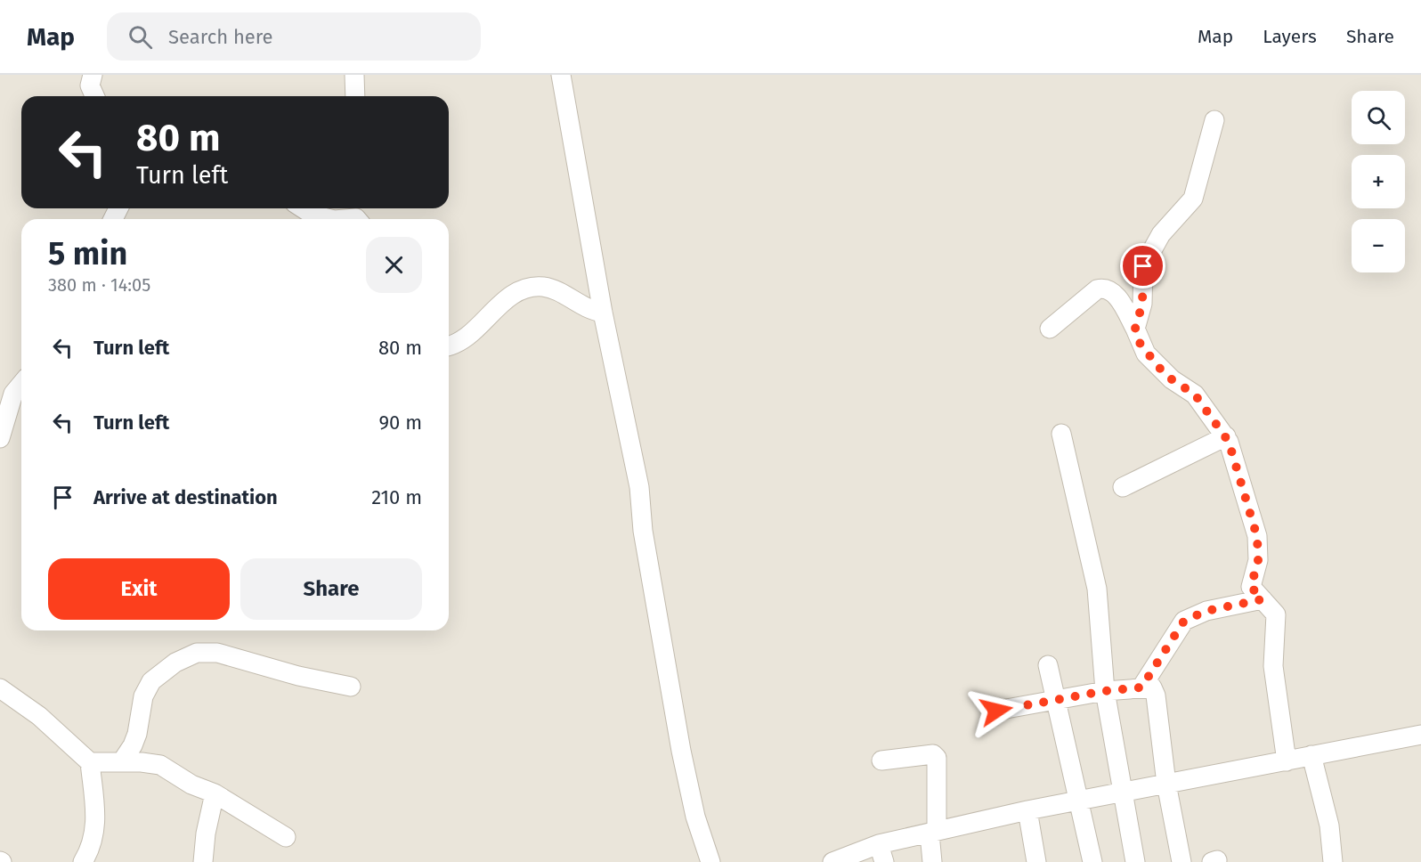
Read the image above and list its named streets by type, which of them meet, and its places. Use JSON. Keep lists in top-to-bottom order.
{
  "page": {
    "header": "Map",
    "search": "Search here",
    "nav": ["Map", "Layers", "Share"],
    "map_buttons": ["+", "−"],
    "turn": ["80 m", "Turn left"],
    "heading": ["5 min", "380 m · 14:05"],
    "list": [
      {
        "name": "Turn left",
        "value": "80 m"
      },
      {
        "name": "Turn left",
        "value": "90 m"
      },
      {
        "name": "Arrive at destination",
        "value": "210 m"
      }
    ],
    "buttons": ["Exit", "Share"]
  }
}
